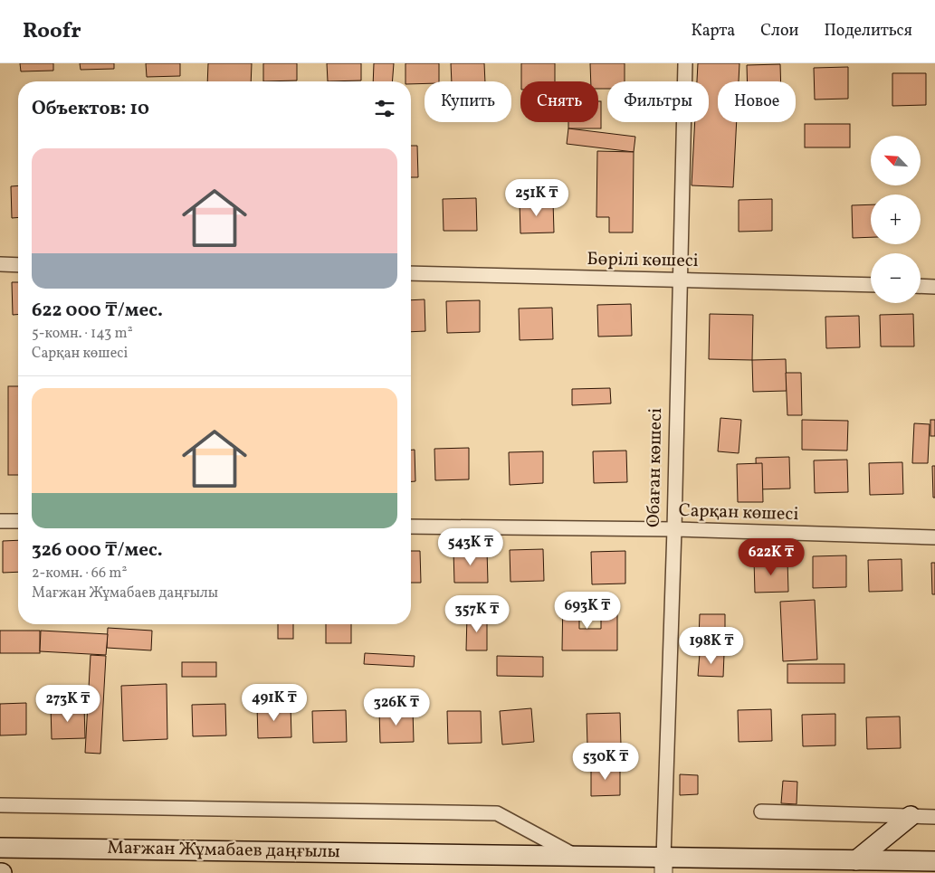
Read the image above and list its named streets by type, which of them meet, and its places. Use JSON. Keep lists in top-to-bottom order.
{
  "streets": {
    "main road": ["Мағжан Жұмабаев даңғылы"],
    "street": ["Бөрілі көшесі", "Обаған көшесі", "Сарқан көшесі"]
  },
  "crossings": [
    ["Бөрілі көшесі", "Обаған көшесі"],
    ["Обаған көшесі", "Сарқан көшесі"],
    ["Обаған көшесі", "Мағжан Жұмабаев даңғылы"]
  ],
  "north": "top left",
  "page": {
    "header": "Roofr",
    "nav": ["Карта", "Слои", "Поделиться"],
    "chip": [
      "Купить",
      "Снять",
      "Фильтры",
      "Новое"
    ],
    "heading": "Объектов: 10",
    "map_buttons": ["+", "−"],
    "list": [
      {
        "name": "622 000 ₸/мес.",
        "note": "5-комн. · 143 m² · Сарқан көшесі"
      },
      {
        "name": "326 000 ₸/мес.",
        "note": "2-комн. · 66 m² · Мағжан Жұмабаев даңғылы"
      }
    ],
    "price": [
      "251K ₸",
      "543K ₸",
      "622K ₸",
      "693K ₸",
      "357K ₸",
      "198K ₸",
      "491K ₸",
      "273K ₸",
      "326K ₸",
      "530K ₸"
    ]
  }
}
